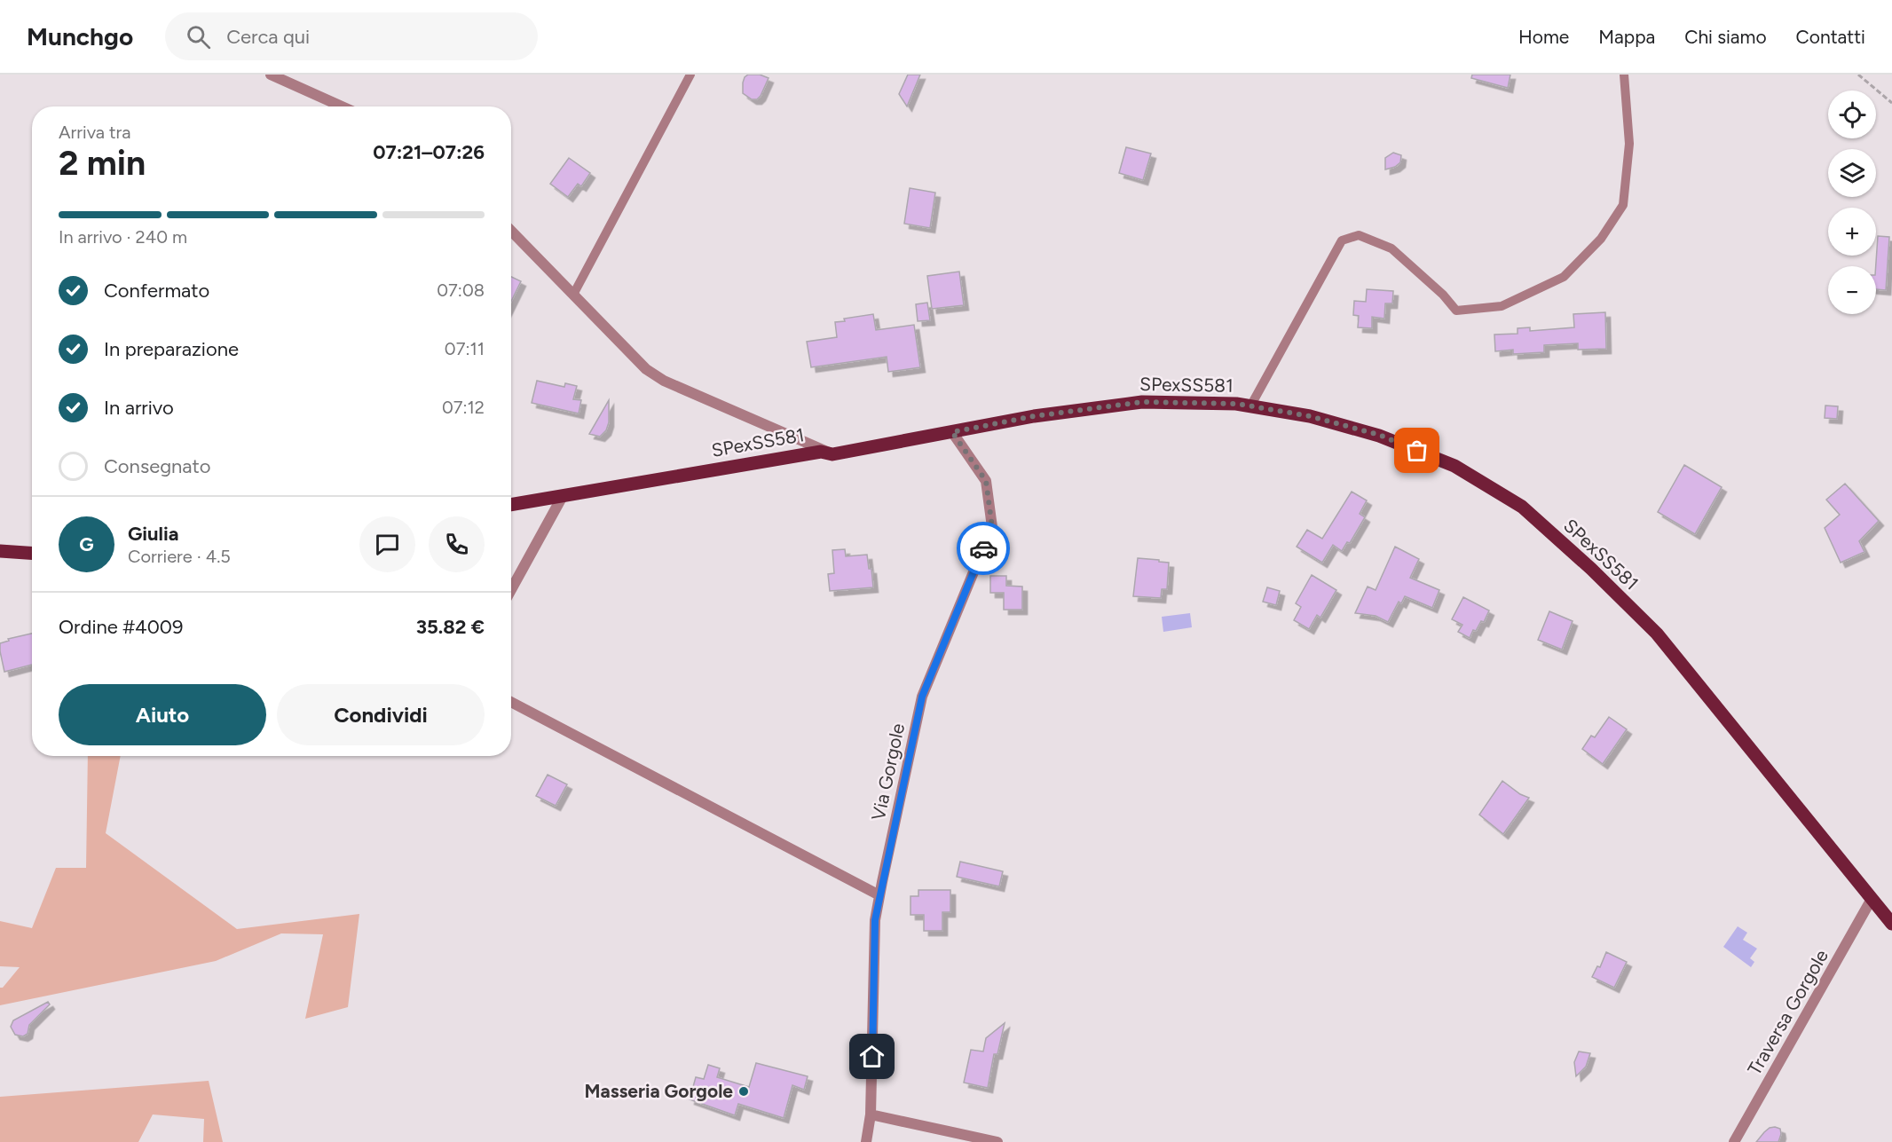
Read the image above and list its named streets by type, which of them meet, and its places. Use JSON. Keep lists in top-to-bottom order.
{
  "streets": {
    "main road": ["SPexSS581"],
    "street": ["Via Gorgole", "Traversa Gorgole"]
  },
  "crossings": [
    ["SPexSS581", "Via Gorgole"],
    ["SPexSS581", "Traversa Gorgole"]
  ],
  "places": ["Masseria Gorgole"],
  "page": {
    "header": "Munchgo",
    "search": "Cerca qui",
    "nav": [
      "Home",
      "Mappa",
      "Chi siamo",
      "Contatti"
    ],
    "map_buttons": ["+", "−"],
    "heading": ["2 min", "Arriva tra", "07:21–07:26"],
    "panel": [
      "Giulia",
      "Corriere · 4.5",
      "Ordine #4009",
      "35.82 €"
    ],
    "bar": "In arrivo · 240 m",
    "list": [
      ["Confermato", "07:08"],
      ["In preparazione", "07:11"],
      ["In arrivo", "07:12"],
      "Consegnato"
    ],
    "round": "G",
    "buttons": ["Aiuto", "Condividi"]
  }
}
